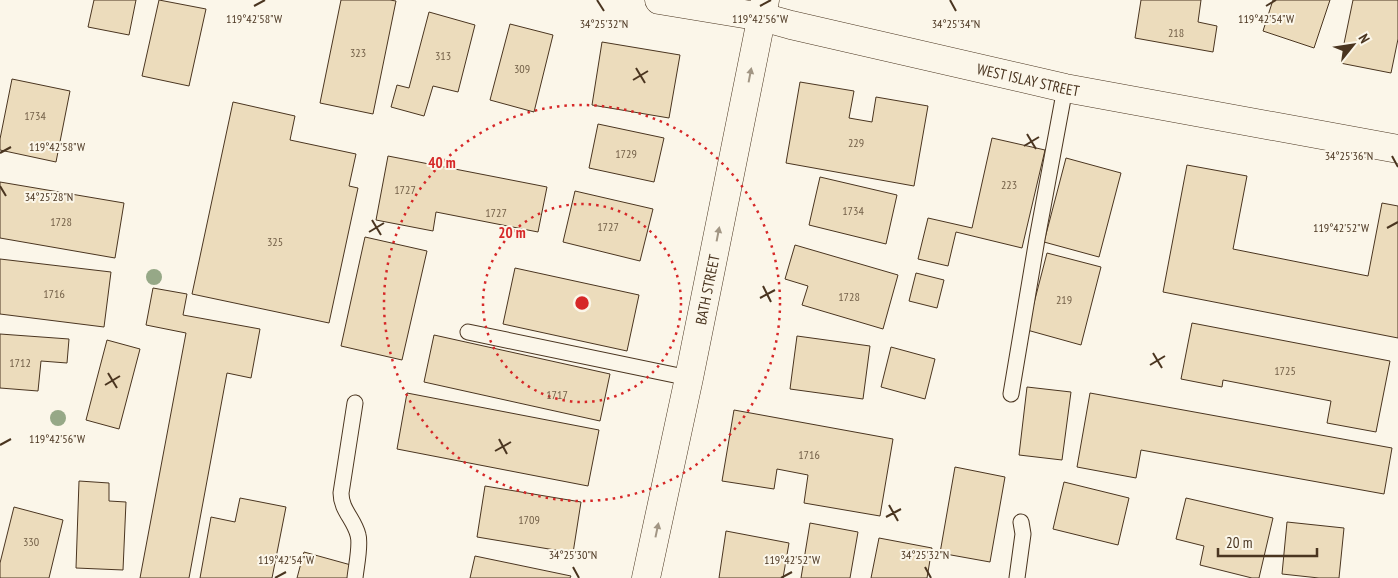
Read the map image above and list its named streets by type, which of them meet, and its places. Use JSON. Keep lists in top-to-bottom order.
{
  "streets": {
    "street": ["WEST ISLAY STREET", "BATH STREET"]
  },
  "crossings": [
    ["WEST ISLAY STREET", "BATH STREET"]
  ],
  "one_way": ["BATH STREET"],
  "house_numbers": [
    "218",
    "323",
    "313",
    "309",
    "1734",
    "229",
    "1729",
    "223",
    "1727",
    "1734",
    "1727",
    "1728",
    "1727",
    "325",
    "1716",
    "1728",
    "219",
    "1712",
    "1725",
    "1717",
    "1716",
    "1709",
    "330"
  ],
  "scale_bar": "20 m",
  "north": "top right",
  "coordinates": [
    "119°42'58\"W",
    "119°42'56\"W",
    "119°42'54\"W",
    "34°25'32\"N",
    "34°25'34\"N",
    "34°25'36\"N",
    "34°25'28\"N",
    "119°42'52\"W",
    "34°25'30\"N"
  ],
  "rings": ["40 m", "20 m"]
}
